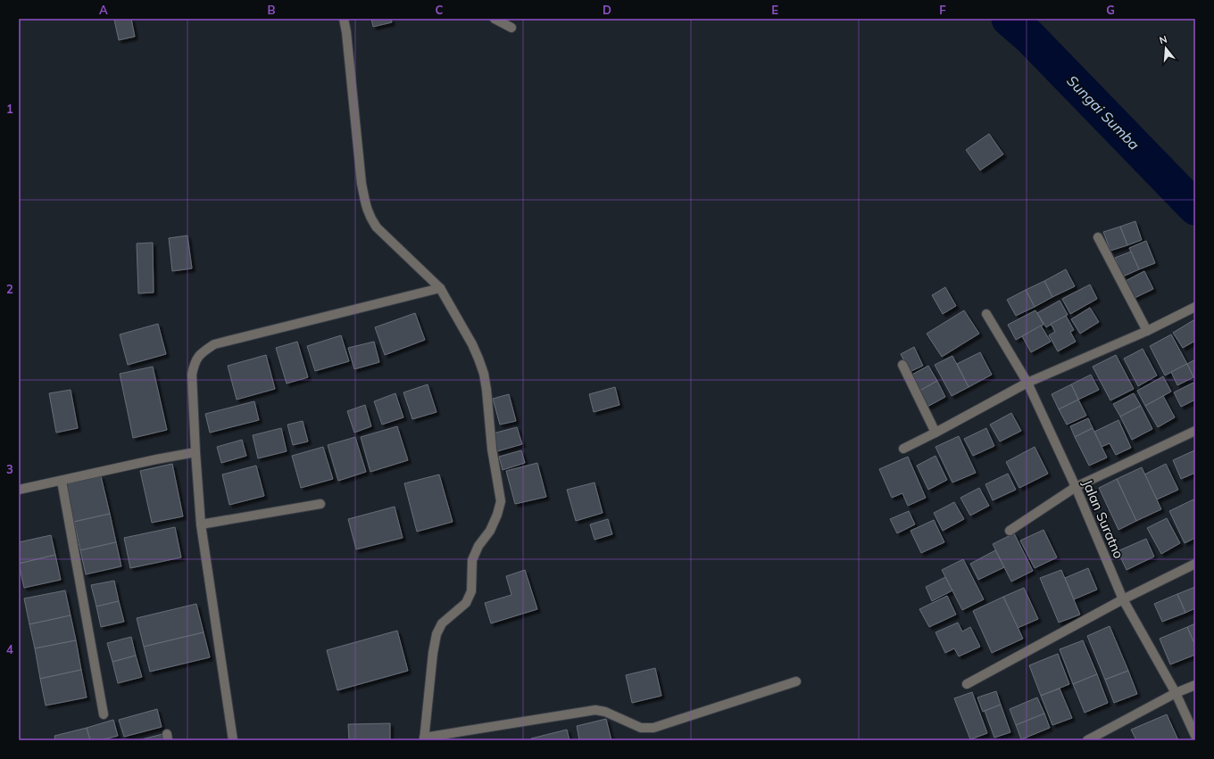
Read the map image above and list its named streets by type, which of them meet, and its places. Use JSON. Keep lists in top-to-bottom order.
{
  "streets": {
    "street": ["Jalan Suratno"]
  },
  "water": ["Sungai Sumba"],
  "north": "top",
  "grid": {
    "columns": [
      "A",
      "B",
      "C",
      "D",
      "E",
      "F",
      "G"
    ],
    "rows": [
      "1",
      "2",
      "3",
      "4"
    ]
  }
}
